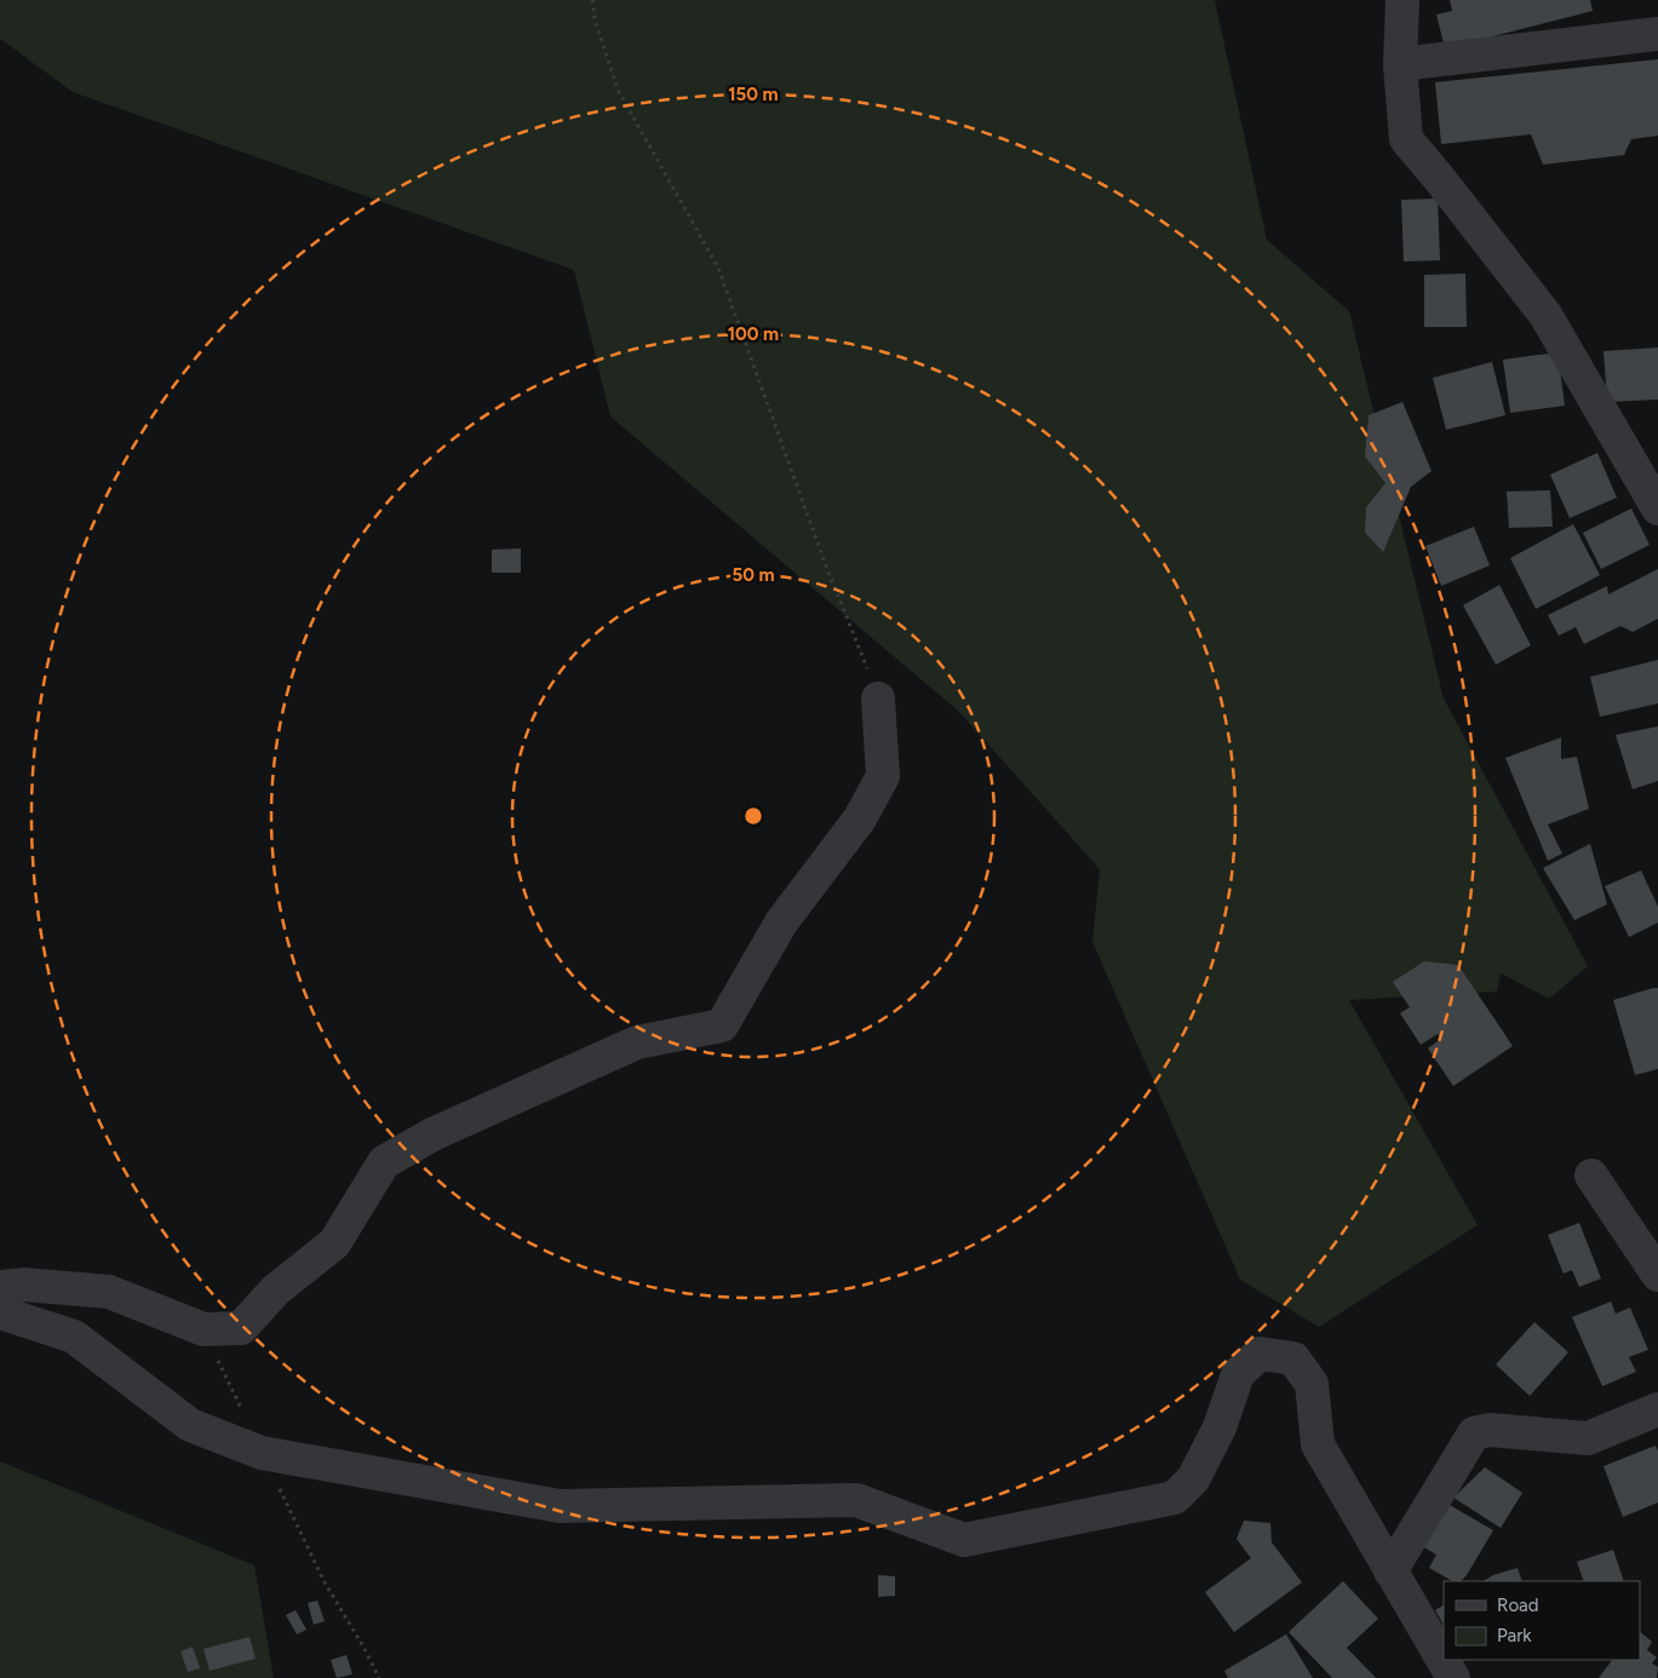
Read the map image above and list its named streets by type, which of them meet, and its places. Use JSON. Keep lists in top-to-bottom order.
{
  "legend": ["Road", "Park"],
  "rings": ["150 m", "100 m", "50 m"]
}
